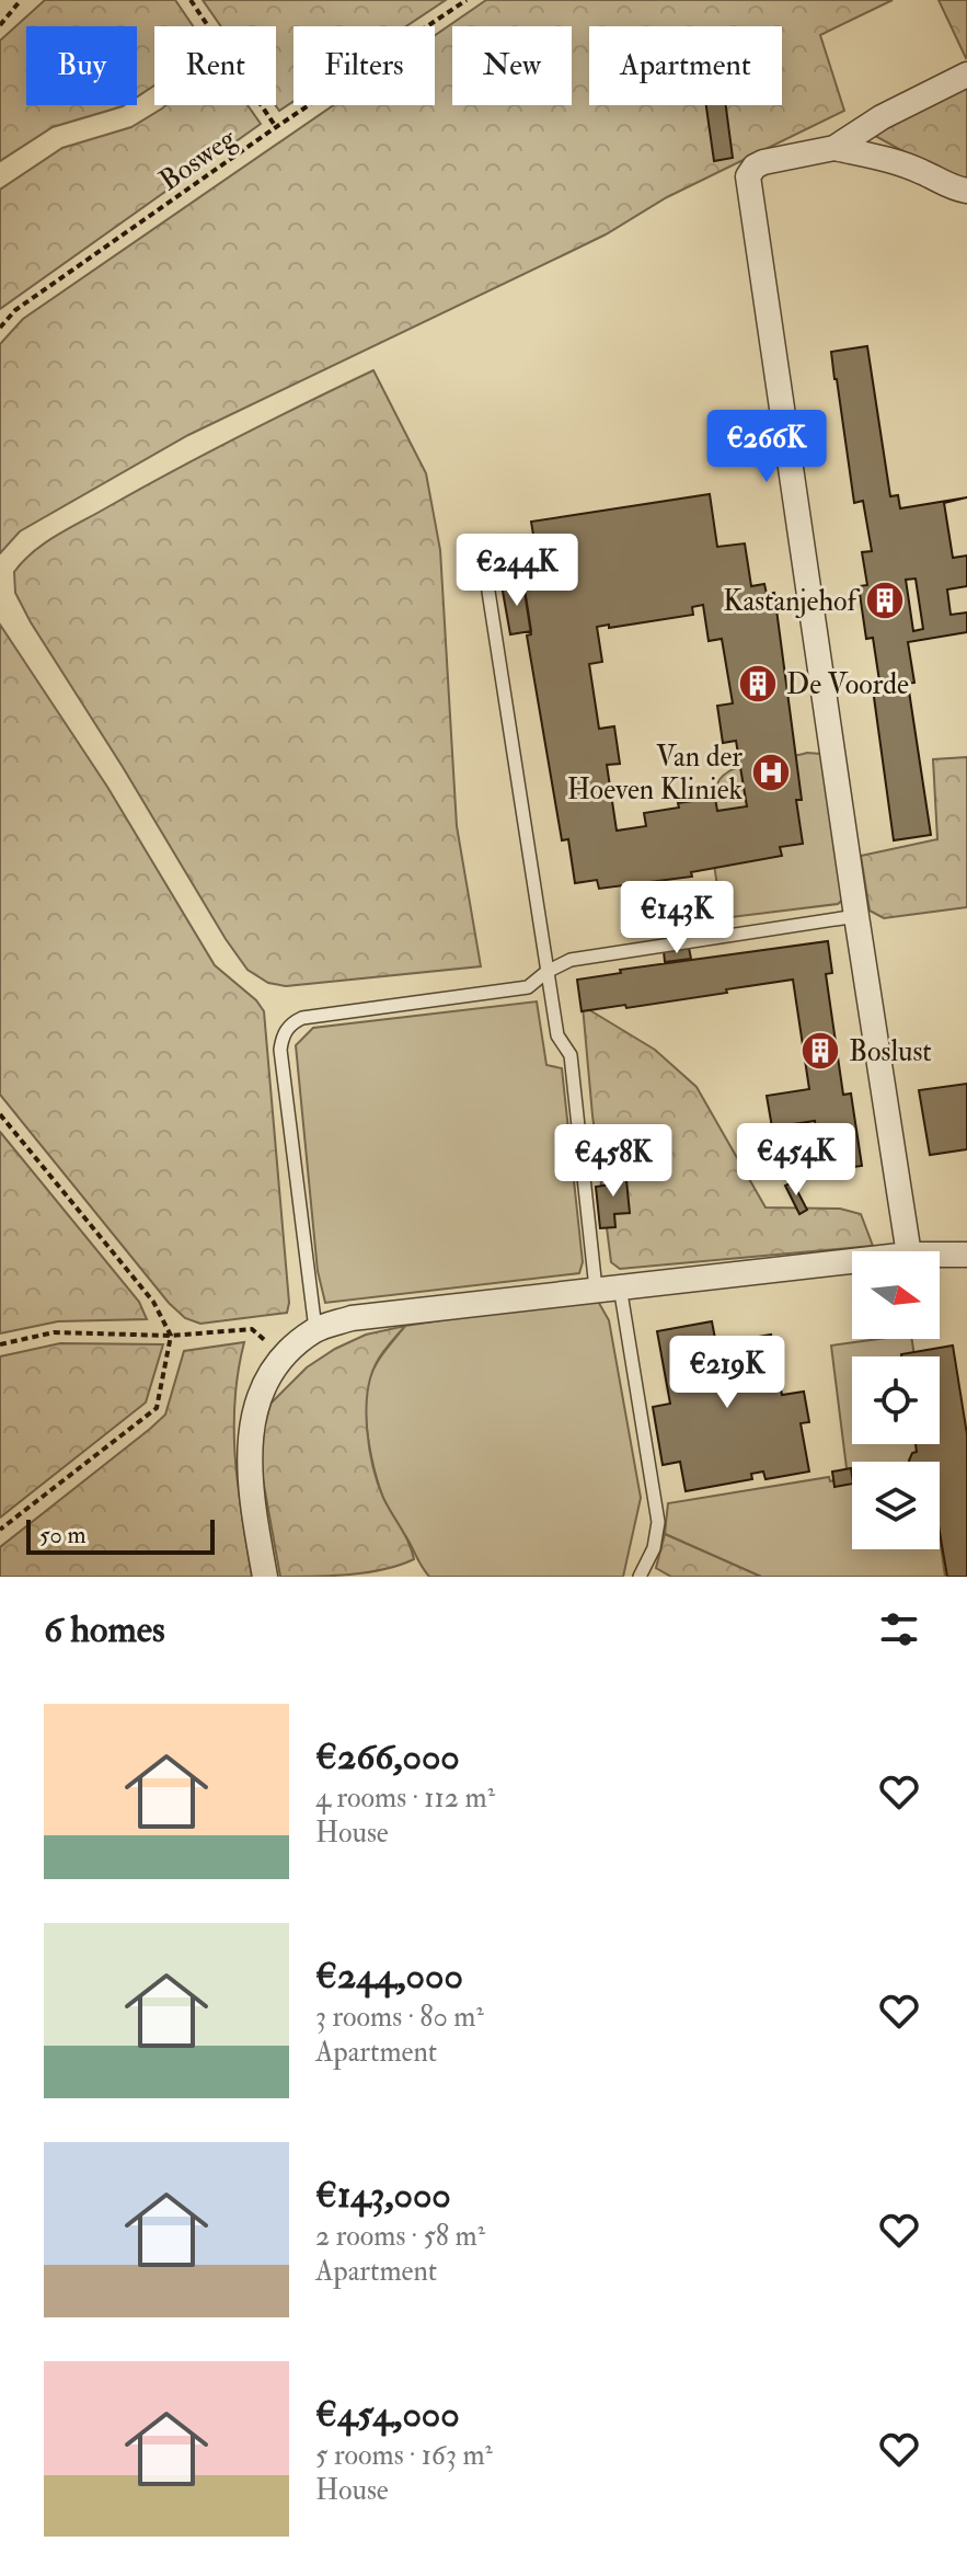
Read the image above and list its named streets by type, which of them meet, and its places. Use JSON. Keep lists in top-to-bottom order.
{
  "streets": {
    "path": ["Bosweg"]
  },
  "places": {
    "building": ["Kastanjehof", "De Voorde", "Boslust"],
    "hospital": ["Van der Hoeven Kliniek"]
  },
  "scale_bar": "50 m",
  "north": "right",
  "page": {
    "chip": [
      "Buy",
      "Rent",
      "Filters",
      "New",
      "Apartment"
    ],
    "price": [
      "€266K",
      "€244K",
      "€143K",
      "€454K",
      "€458K",
      "€219K"
    ],
    "scale": "50 m",
    "heading": "6 homes",
    "list": [
      {
        "name": "€266,000",
        "note": "4 rooms · 112 m² · House"
      },
      {
        "name": "€244,000",
        "note": "3 rooms · 80 m² · Apartment"
      },
      {
        "name": "€143,000",
        "note": "2 rooms · 58 m² · Apartment"
      },
      {
        "name": "€454,000",
        "note": "5 rooms · 163 m² · House"
      }
    ]
  }
}
